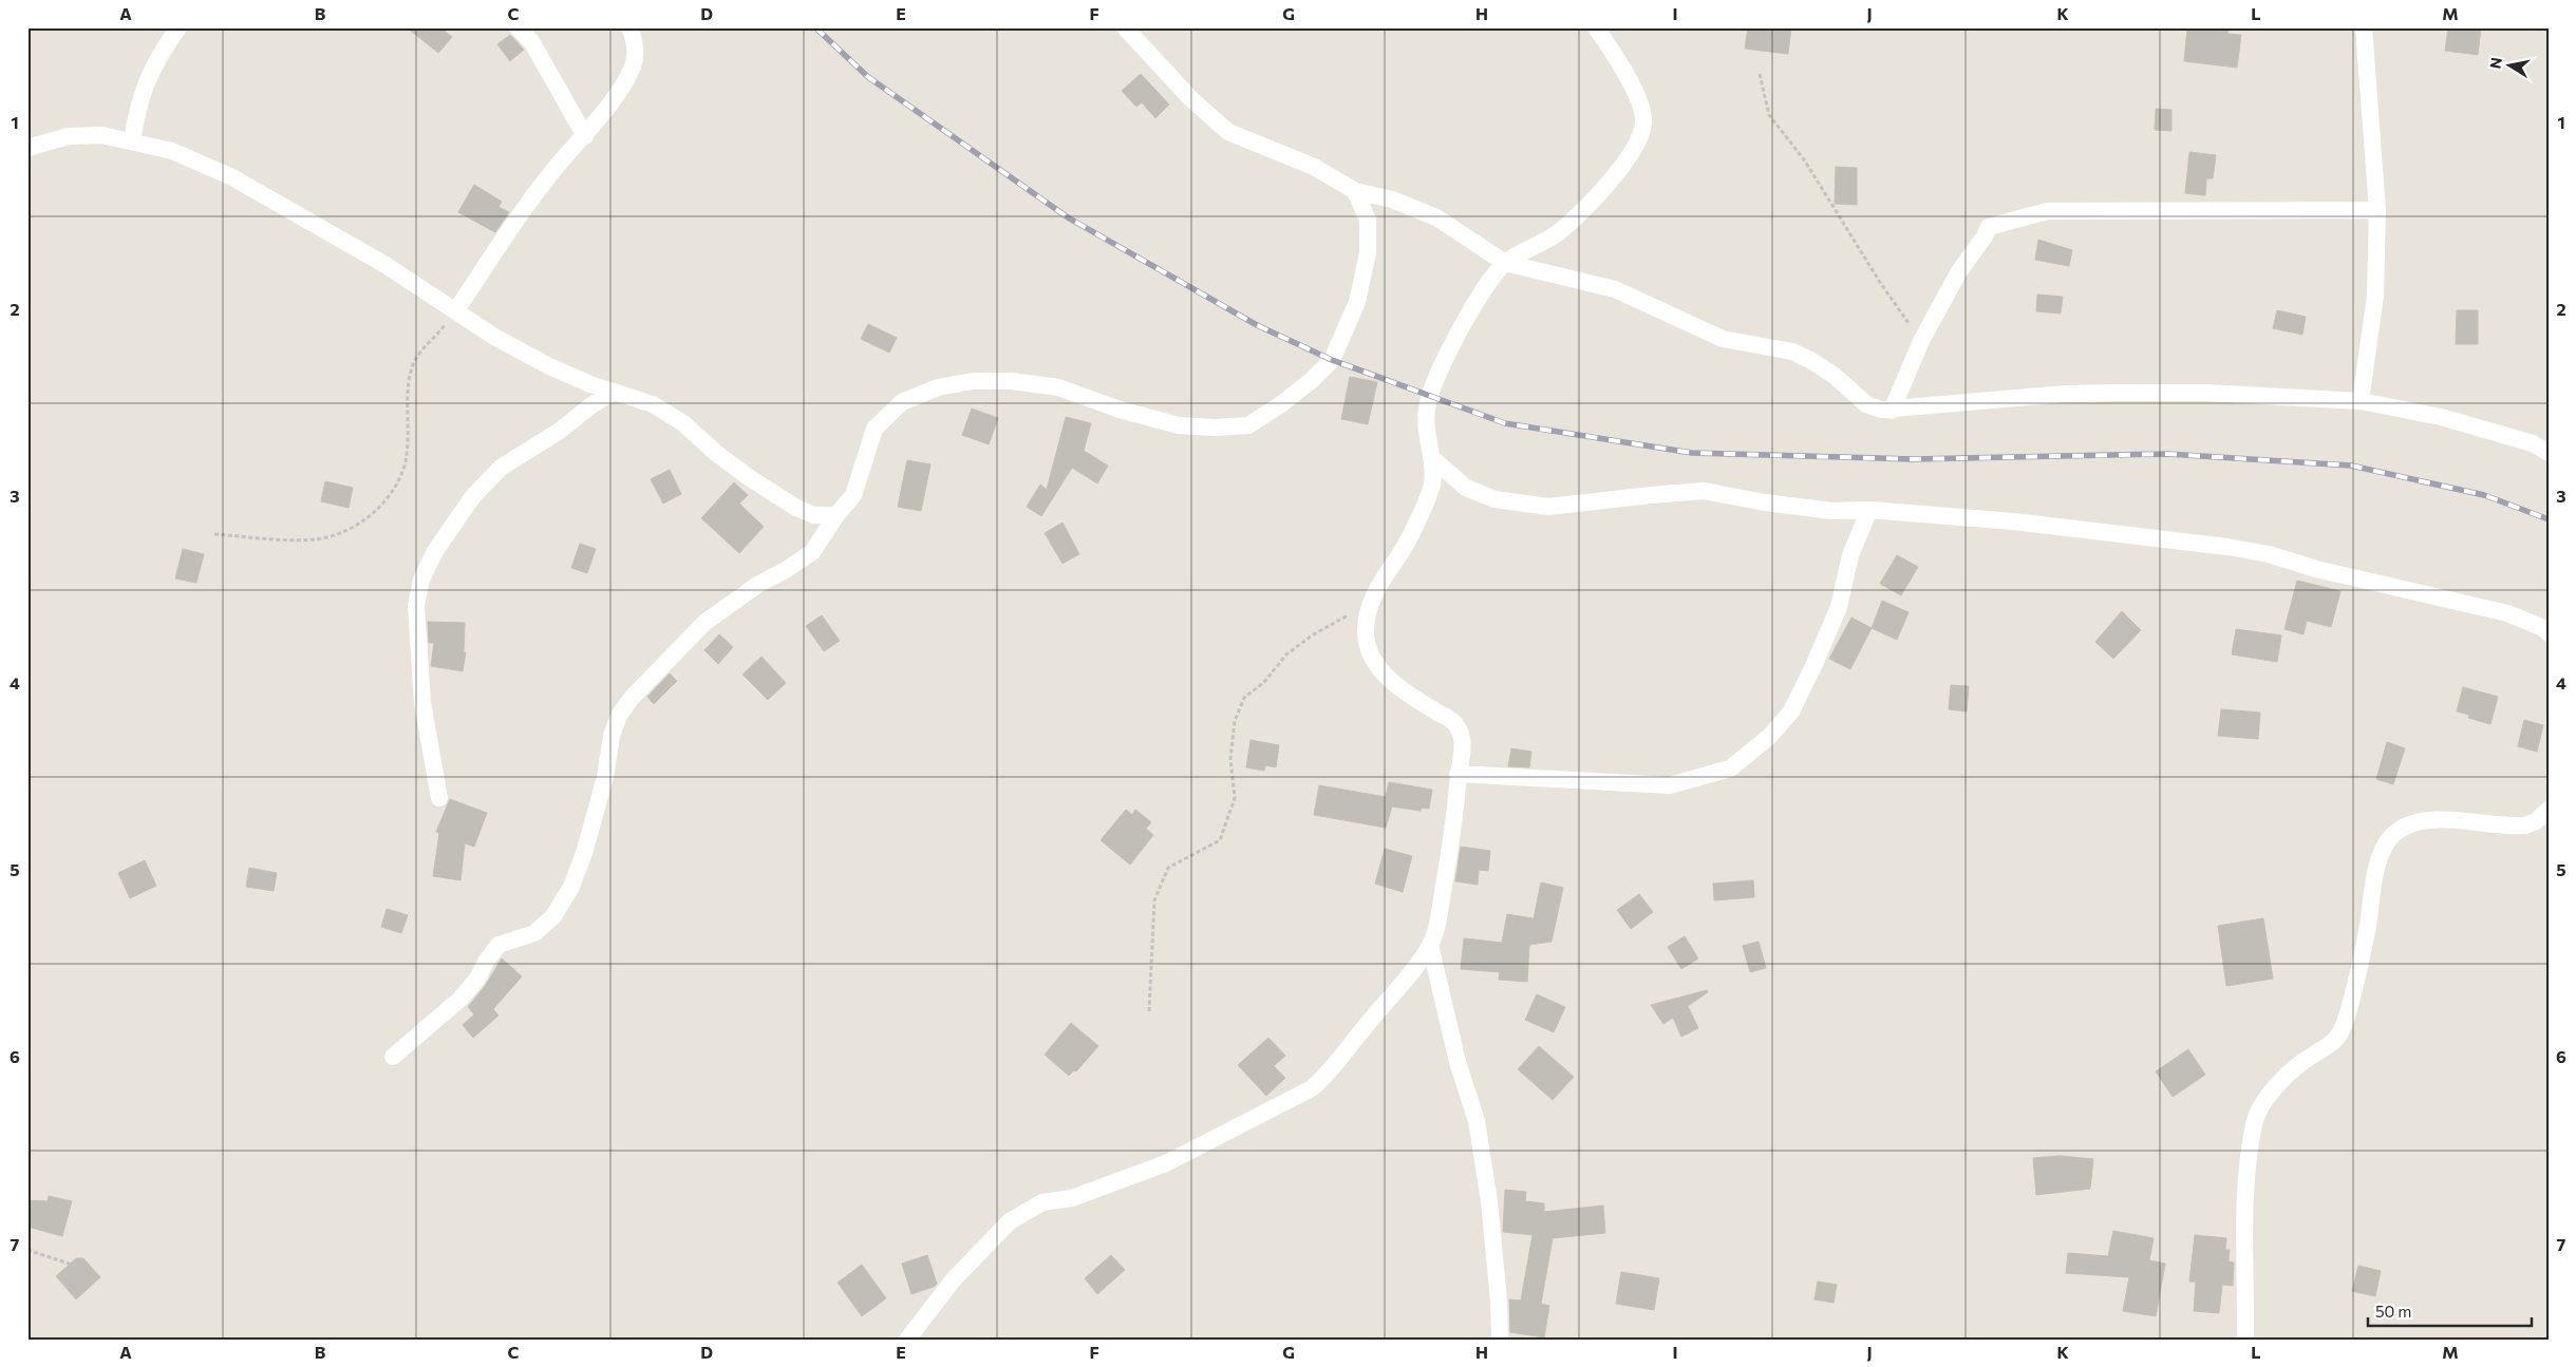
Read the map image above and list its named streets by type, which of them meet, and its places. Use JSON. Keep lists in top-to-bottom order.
{
  "scale_bar": "50 m",
  "north": "left",
  "grid": {
    "columns": [
      "A",
      "B",
      "C",
      "D",
      "E",
      "F",
      "G",
      "H",
      "I",
      "J",
      "K",
      "L",
      "M"
    ],
    "rows": [
      "1",
      "2",
      "3",
      "4",
      "5",
      "6",
      "7"
    ]
  }
}
